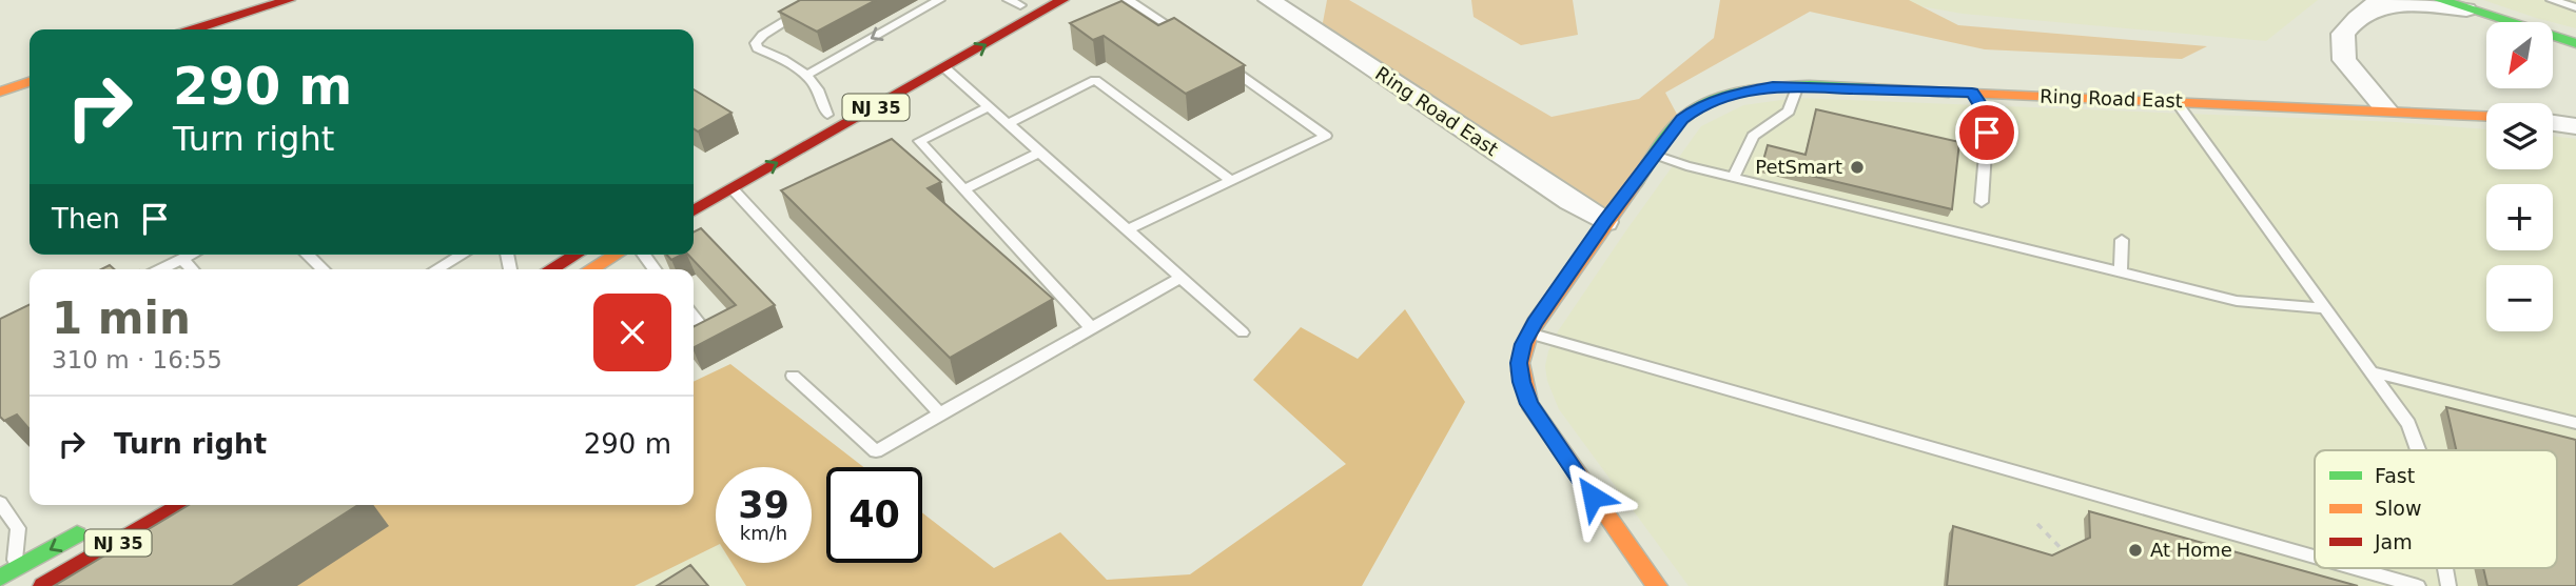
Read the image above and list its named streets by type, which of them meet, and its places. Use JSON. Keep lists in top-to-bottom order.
{
  "streets": {
    "street": ["Ring Road East", "NJ 35"]
  },
  "places": ["PetSmart", "At Home"],
  "legend": ["Fast", "Slow", "Jam"],
  "north": "bottom left",
  "page": {
    "map_buttons": ["+", "−"],
    "turn": ["290 m", "Turn right"],
    "then": "Then",
    "heading": ["1 min", "310 m · 16:55"],
    "list": [
      {
        "name": "Turn right",
        "value": "290 m"
      }
    ],
    "speed": "39 km/h",
    "limit": "40"
  }
}
